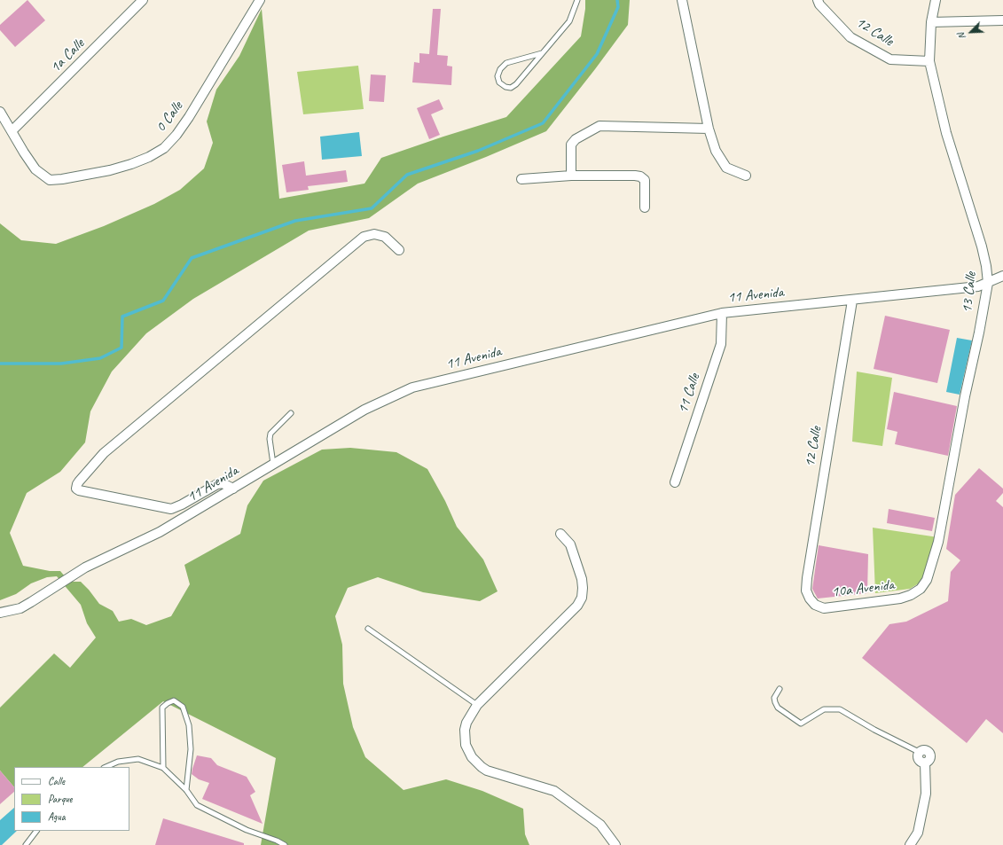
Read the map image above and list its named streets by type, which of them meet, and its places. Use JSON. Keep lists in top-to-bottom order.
{
  "streets": {
    "street": [
      "12 Calle",
      "1a Calle",
      "0 Calle",
      "13 Calle",
      "11 Avenida",
      "11 Calle",
      "10a Avenida"
    ]
  },
  "crossings": [
    ["12 Calle", "13 Calle"],
    ["12 Calle", "11 Avenida"],
    ["12 Calle", "10a Avenida"],
    ["1a Calle", "0 Calle"],
    ["13 Calle", "11 Avenida"],
    ["13 Calle", "10a Avenida"],
    ["11 Avenida", "11 Calle"]
  ],
  "legend": ["Calle", "Parque", "Agua"],
  "north": "bottom left"
}
